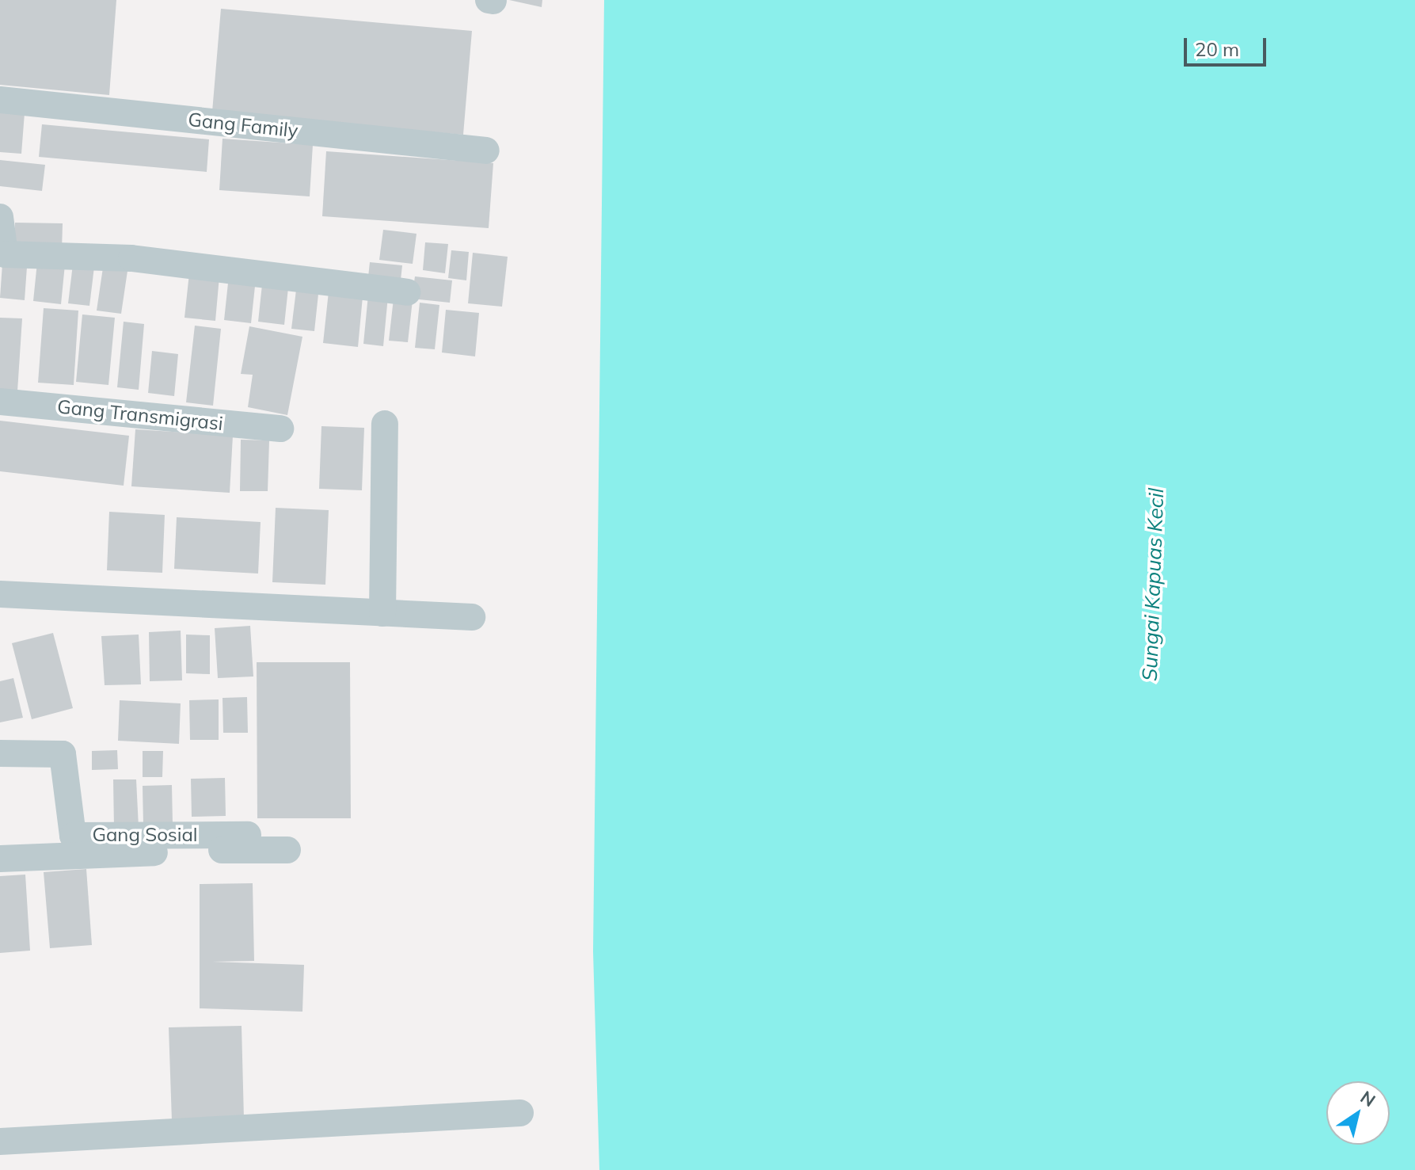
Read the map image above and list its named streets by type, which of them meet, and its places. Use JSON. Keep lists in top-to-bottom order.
{
  "streets": {
    "street": ["Gang Family", "Gang Transmigrasi", "Gang Sosial"]
  },
  "water": ["Sungai Kapuas Kecil"],
  "scale_bar": "20 m",
  "north": "top right"
}
